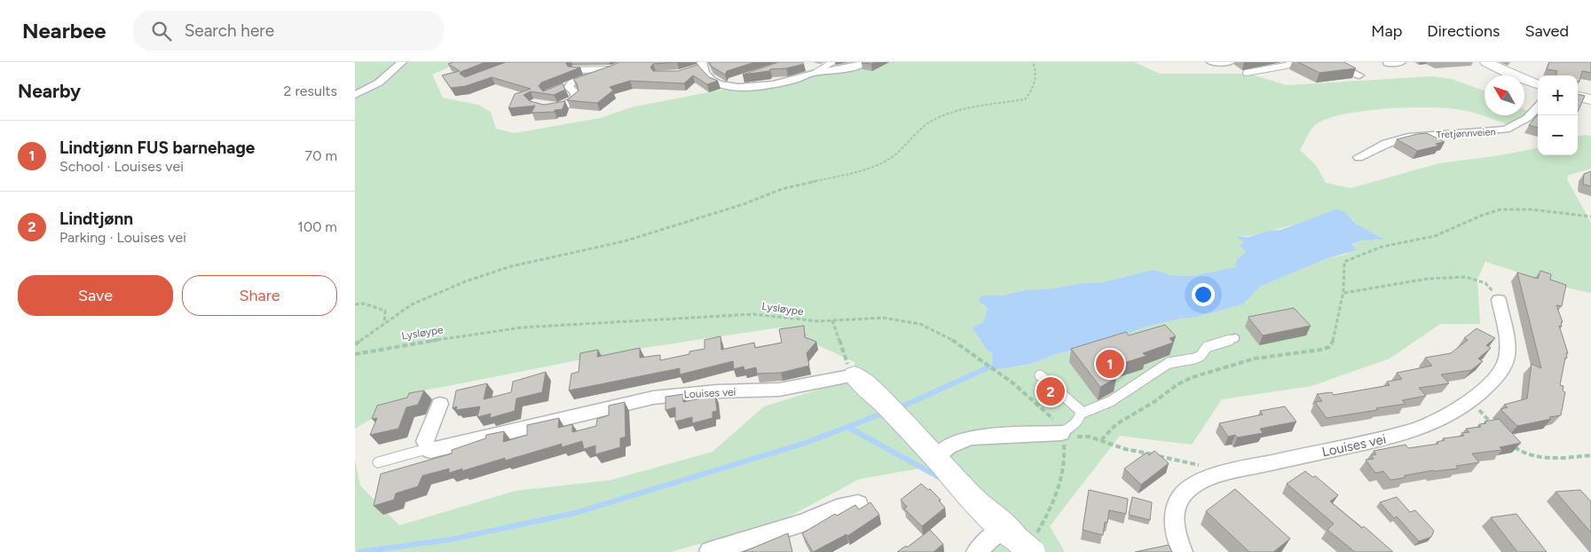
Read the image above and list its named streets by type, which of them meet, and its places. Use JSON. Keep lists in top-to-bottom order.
{
  "streets": {
    "street": ["Tretjønnveien", "Louises vei"],
    "path": ["Lysløype"]
  },
  "north": "top left",
  "page": {
    "header": "Nearbee",
    "search": "Search here",
    "nav": ["Map", "Directions", "Saved"],
    "heading": ["Nearby", "2 results"],
    "map_buttons": ["+", "−"],
    "list": [
      {
        "mark": "1",
        "name": "Lindtjønn FUS barnehage",
        "note": "School · Louises vei",
        "value": "70 m"
      },
      {
        "mark": "2",
        "name": "Lindtjønn",
        "note": "Parking · Louises vei",
        "value": "100 m"
      }
    ],
    "buttons": ["Save", "Share"],
    "pins": ["1", "2"]
  }
}
